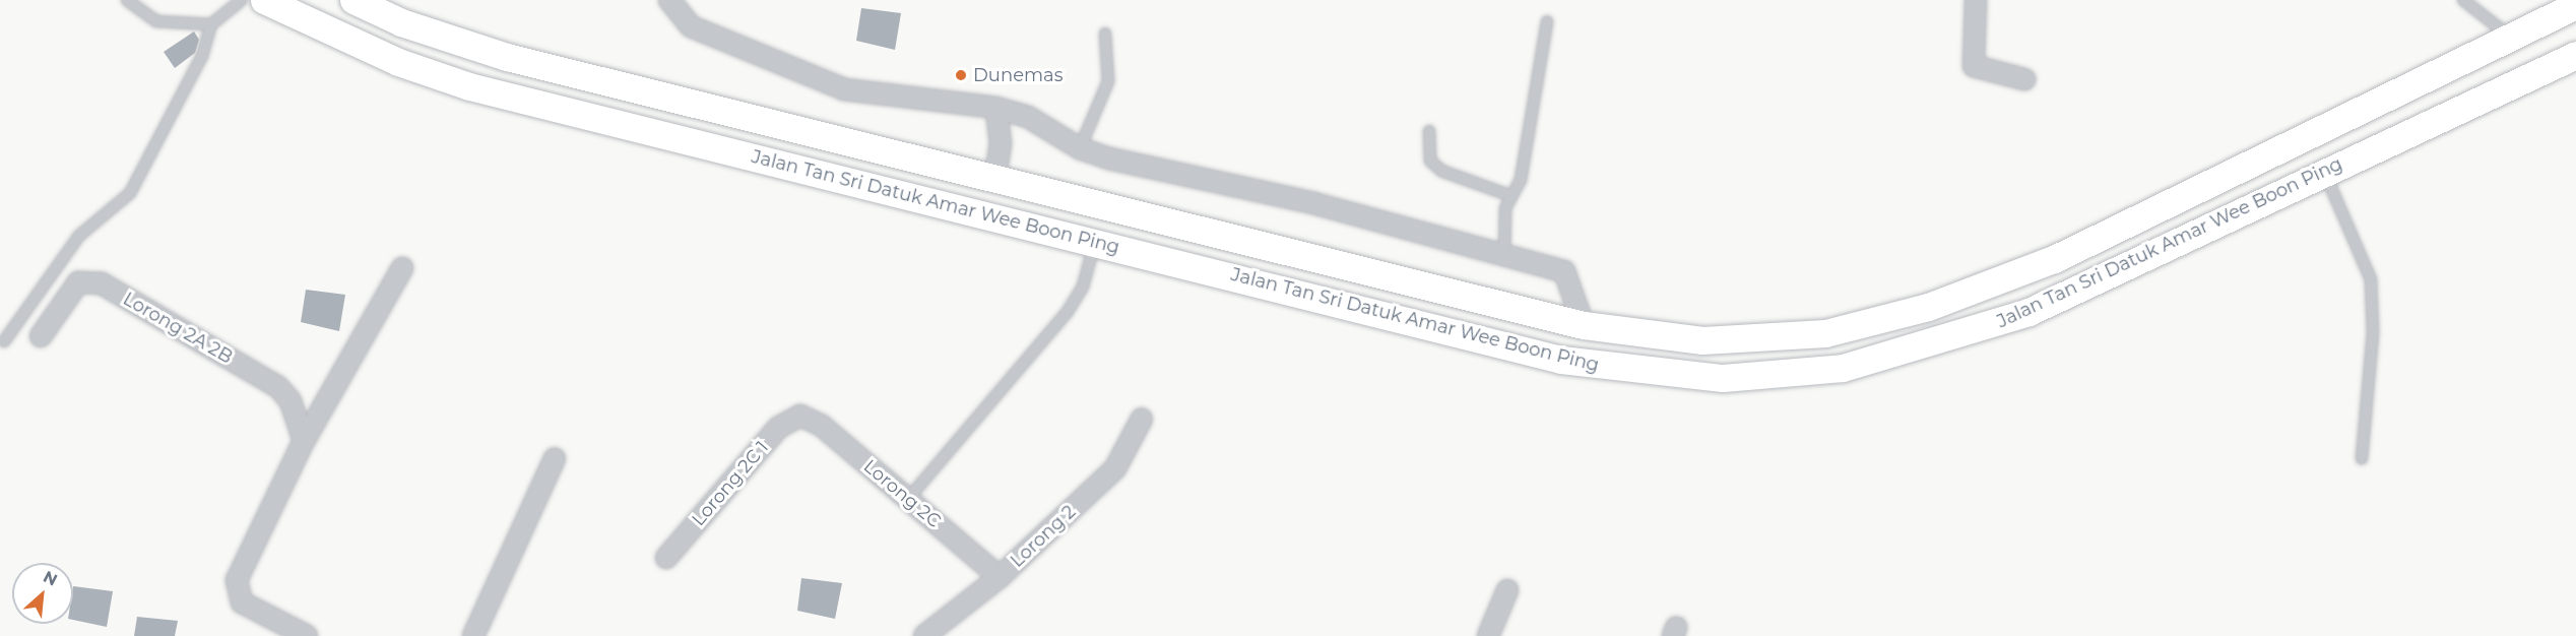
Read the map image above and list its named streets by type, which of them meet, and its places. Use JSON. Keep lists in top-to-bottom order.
{
  "streets": {
    "main road": ["Jalan Tan Sri Datuk Amar Wee Boon Ping"],
    "street": [
      "Lorong 2A 2B",
      "Lorong 2C 1",
      "Lorong 2C",
      "Lorong 2"
    ]
  },
  "crossings": [
    ["Lorong 2C 1", "Lorong 2C"],
    ["Lorong 2C", "Lorong 2"]
  ],
  "places": ["Dunemas"],
  "north": "top right"
}
